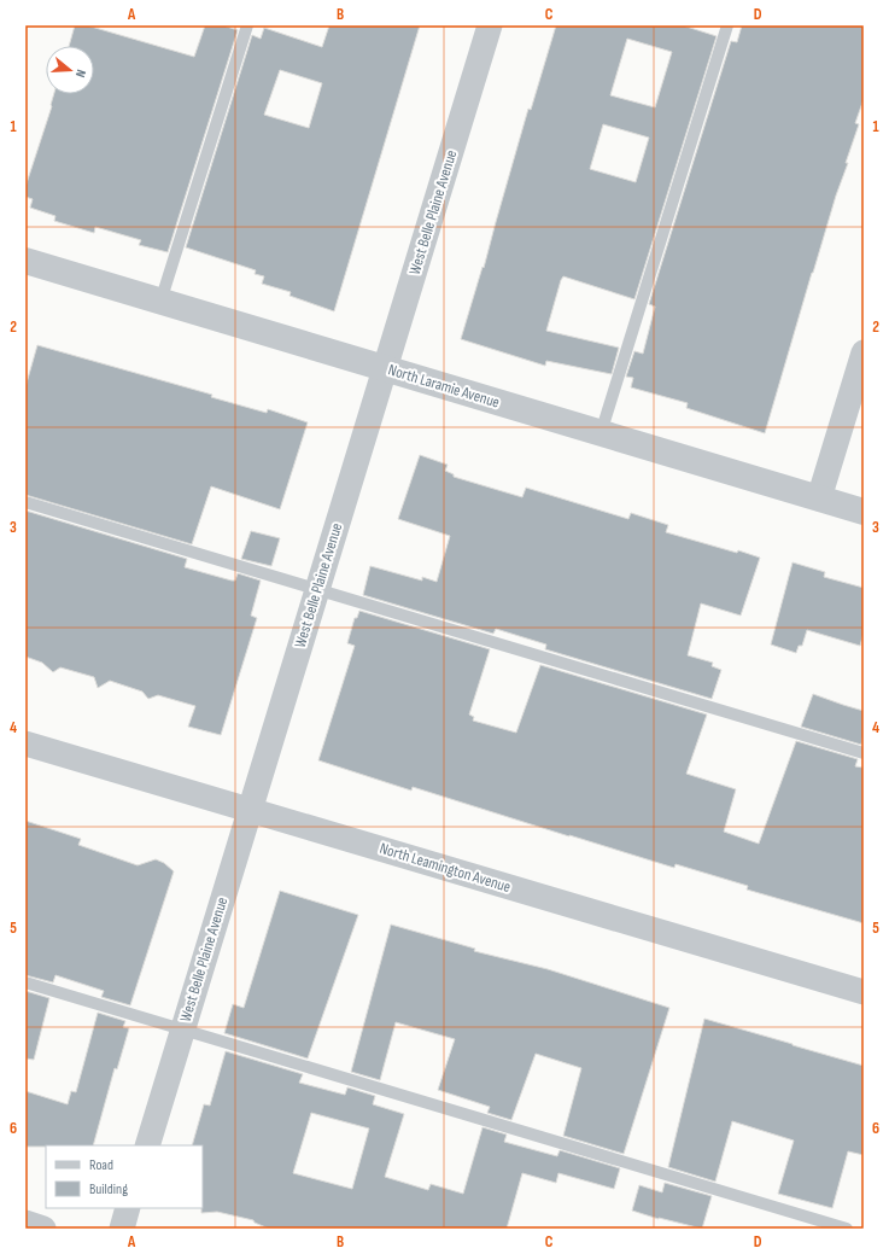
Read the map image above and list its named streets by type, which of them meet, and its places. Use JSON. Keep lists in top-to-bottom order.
{
  "streets": {
    "street": ["West Belle Plaine Avenue", "North Laramie Avenue", "North Leamington Avenue"]
  },
  "crossings": [
    ["West Belle Plaine Avenue", "North Laramie Avenue"],
    ["West Belle Plaine Avenue", "North Leamington Avenue"]
  ],
  "legend": ["Road", "Building"],
  "north": "right",
  "grid": {
    "columns": [
      "A",
      "B",
      "C",
      "D"
    ],
    "rows": [
      "1",
      "2",
      "3",
      "4",
      "5",
      "6"
    ]
  }
}
